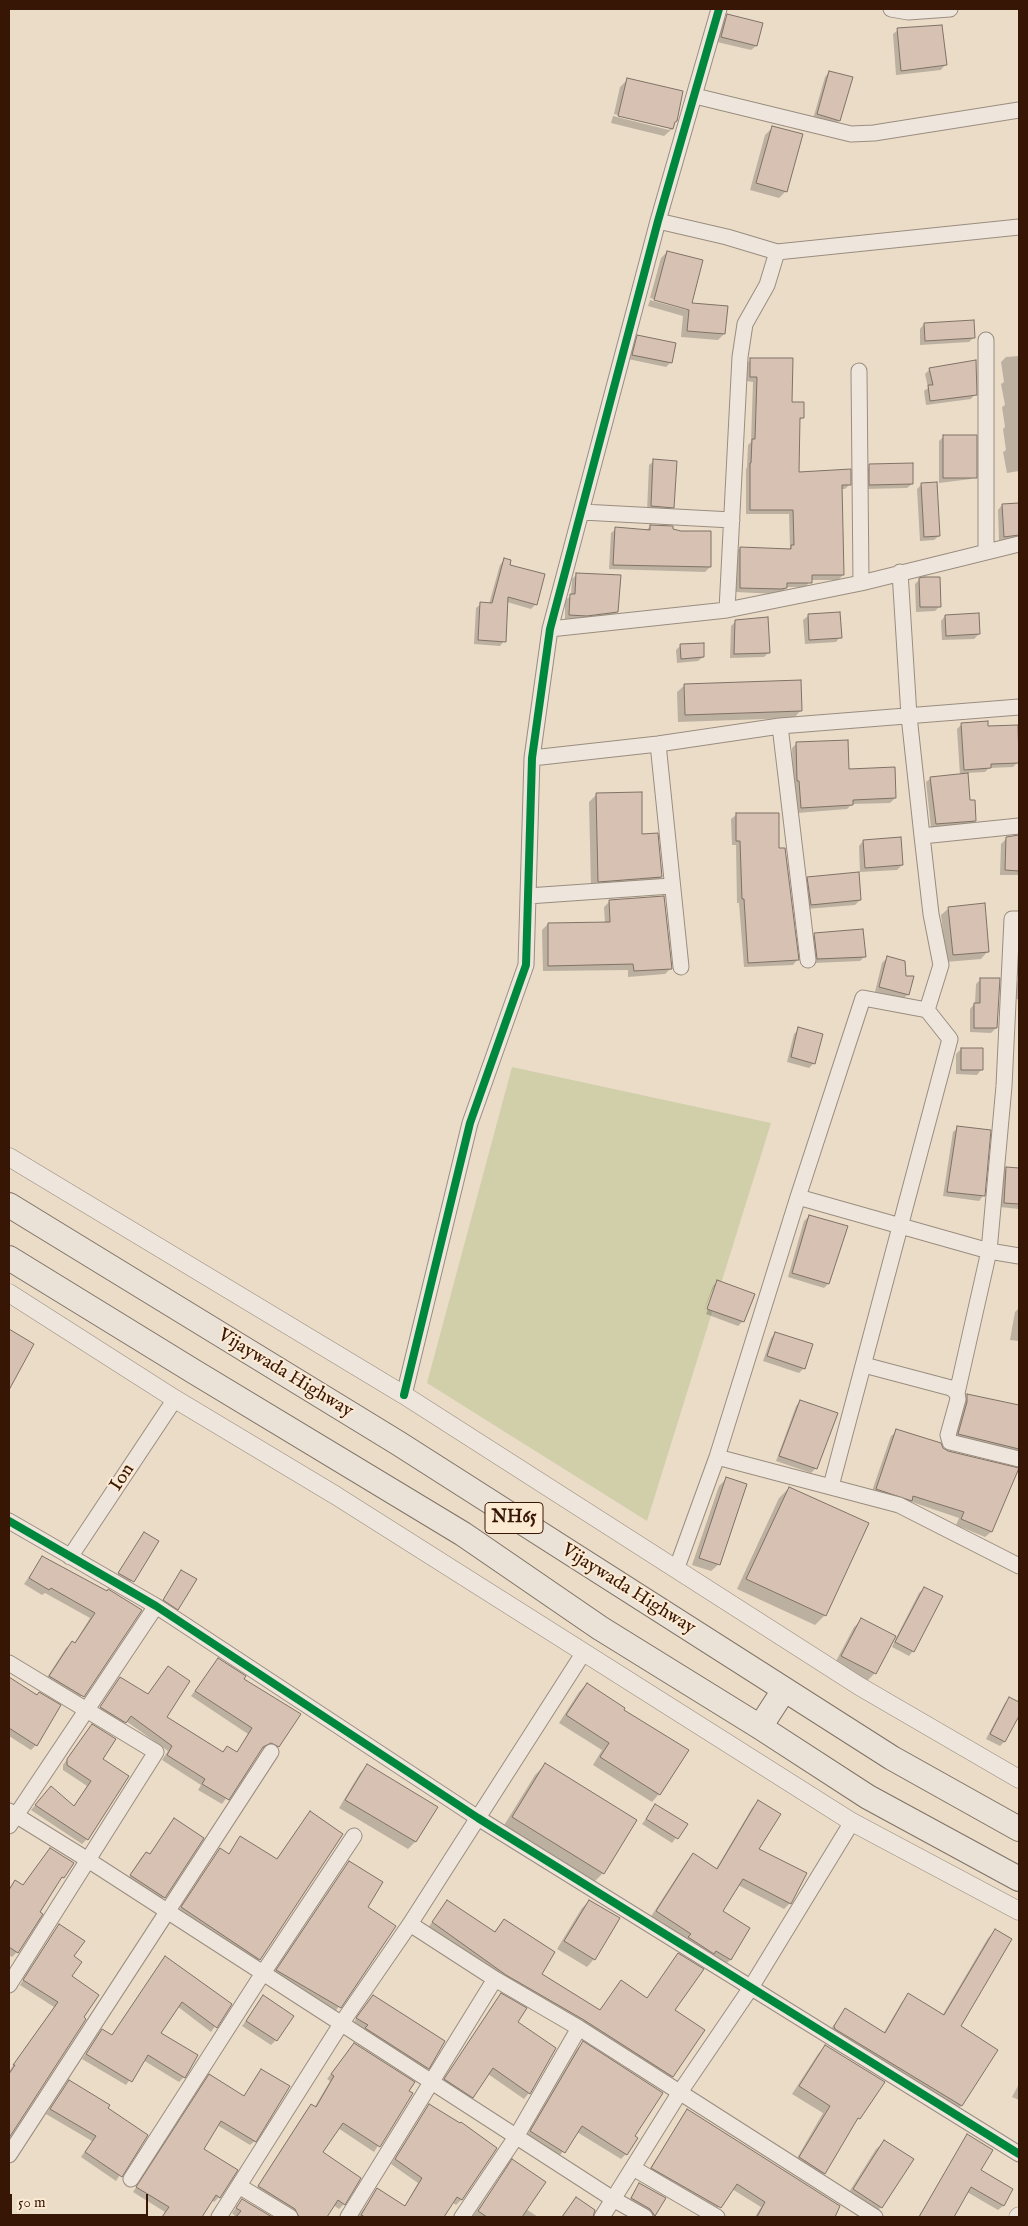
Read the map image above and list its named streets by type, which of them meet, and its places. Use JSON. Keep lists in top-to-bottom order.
{
  "streets": {
    "highway": ["Vijaywada Highway", "NH65"],
    "street": ["Ion"]
  },
  "scale_bar": "50 m"
}
